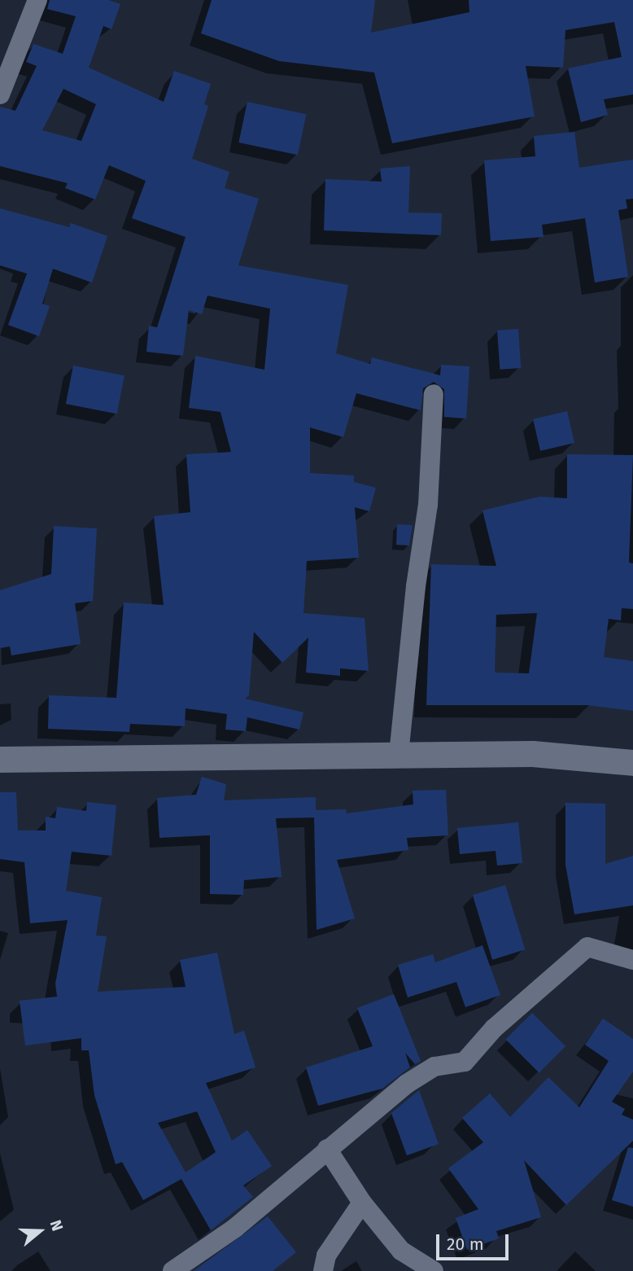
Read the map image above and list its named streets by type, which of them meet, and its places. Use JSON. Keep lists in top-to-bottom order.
{
  "scale_bar": "20 m",
  "north": "right"
}
